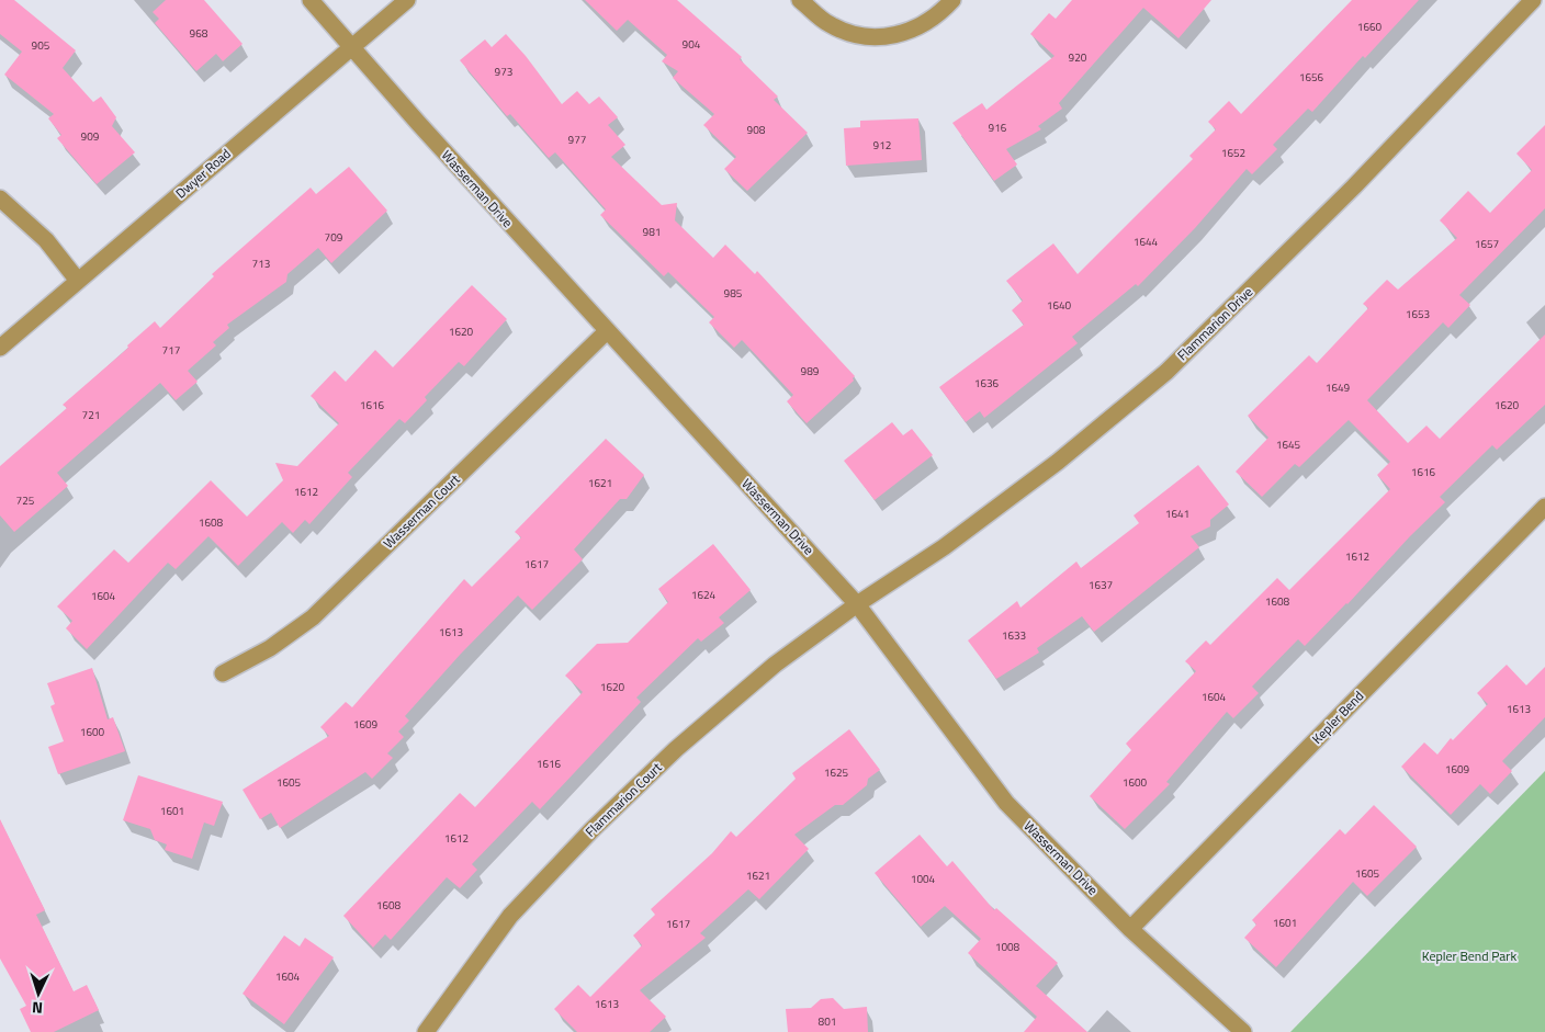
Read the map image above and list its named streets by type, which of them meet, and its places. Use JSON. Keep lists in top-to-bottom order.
{
  "streets": {
    "street": [
      "Dwyer Road",
      "Wasserman Drive",
      "Flammarion Drive",
      "Wasserman Court",
      "Kepler Bend",
      "Flammarion Court"
    ]
  },
  "crossings": [
    ["Dwyer Road", "Wasserman Drive"],
    ["Wasserman Drive", "Flammarion Drive"],
    ["Wasserman Drive", "Wasserman Court"],
    ["Wasserman Drive", "Kepler Bend"],
    ["Wasserman Drive", "Flammarion Court"],
    ["Flammarion Drive", "Flammarion Court"]
  ],
  "parks": ["Kepler Bend Park"],
  "house_numbers": [
    "1660",
    "968",
    "904",
    "905",
    "920",
    "973",
    "1656",
    "916",
    "908",
    "909",
    "977",
    "912",
    "1652",
    "981",
    "709",
    "1644",
    "1657",
    "713",
    "985",
    "1640",
    "1653",
    "1620",
    "717",
    "989",
    "1636",
    "1649",
    "1616",
    "1620",
    "721",
    "1645",
    "1616",
    "1621",
    "1612",
    "725",
    "1641",
    "1608",
    "1612",
    "1617",
    "1637",
    "1624",
    "1604",
    "1608",
    "1613",
    "1633",
    "1620",
    "1604",
    "1613",
    "1609",
    "1600",
    "1616",
    "1609",
    "1625",
    "1605",
    "1600",
    "1601",
    "1612",
    "1605",
    "1621",
    "1004",
    "1608",
    "1601",
    "1617",
    "1008",
    "1604",
    "1613",
    "801"
  ],
  "north": "bottom"
}
